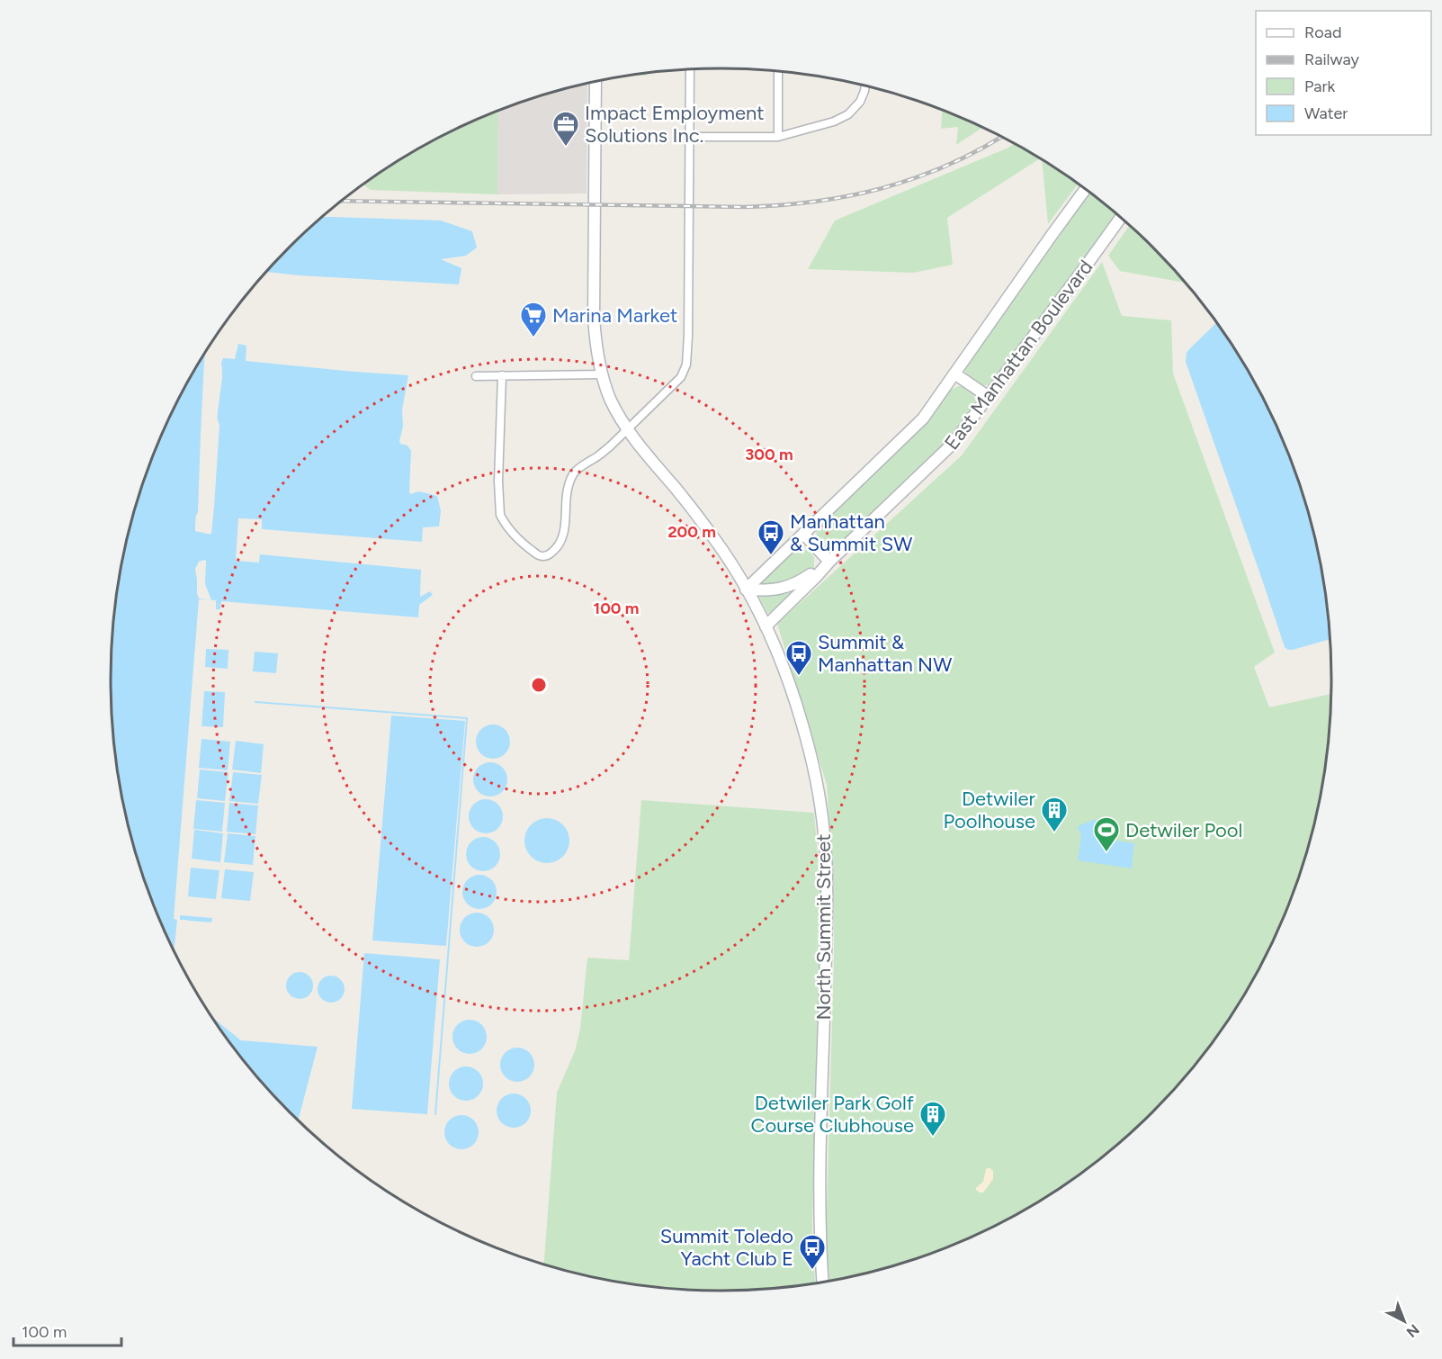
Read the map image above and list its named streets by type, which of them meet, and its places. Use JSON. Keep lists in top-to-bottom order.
{
  "streets": {
    "main road": ["East Manhattan Boulevard", "North Summit Street"]
  },
  "crossings": [
    ["East Manhattan Boulevard", "North Summit Street"]
  ],
  "places": {
    "office": ["Impact Employment Solutions Inc."],
    "supermarket": ["Marina Market"],
    "bus stop": ["Manhattan & Summit SW", "Summit & Manhattan NW", "Summit Toledo Yacht Club E"],
    "building": ["Detwiler Poolhouse", "Detwiler Park Golf Course Clubhouse"],
    "sports": ["Detwiler Pool"]
  },
  "legend": [
    "Road",
    "Railway",
    "Park",
    "Water"
  ],
  "scale_bar": "100 m",
  "north": "bottom right",
  "rings": ["300 m", "200 m", "100 m"]
}
